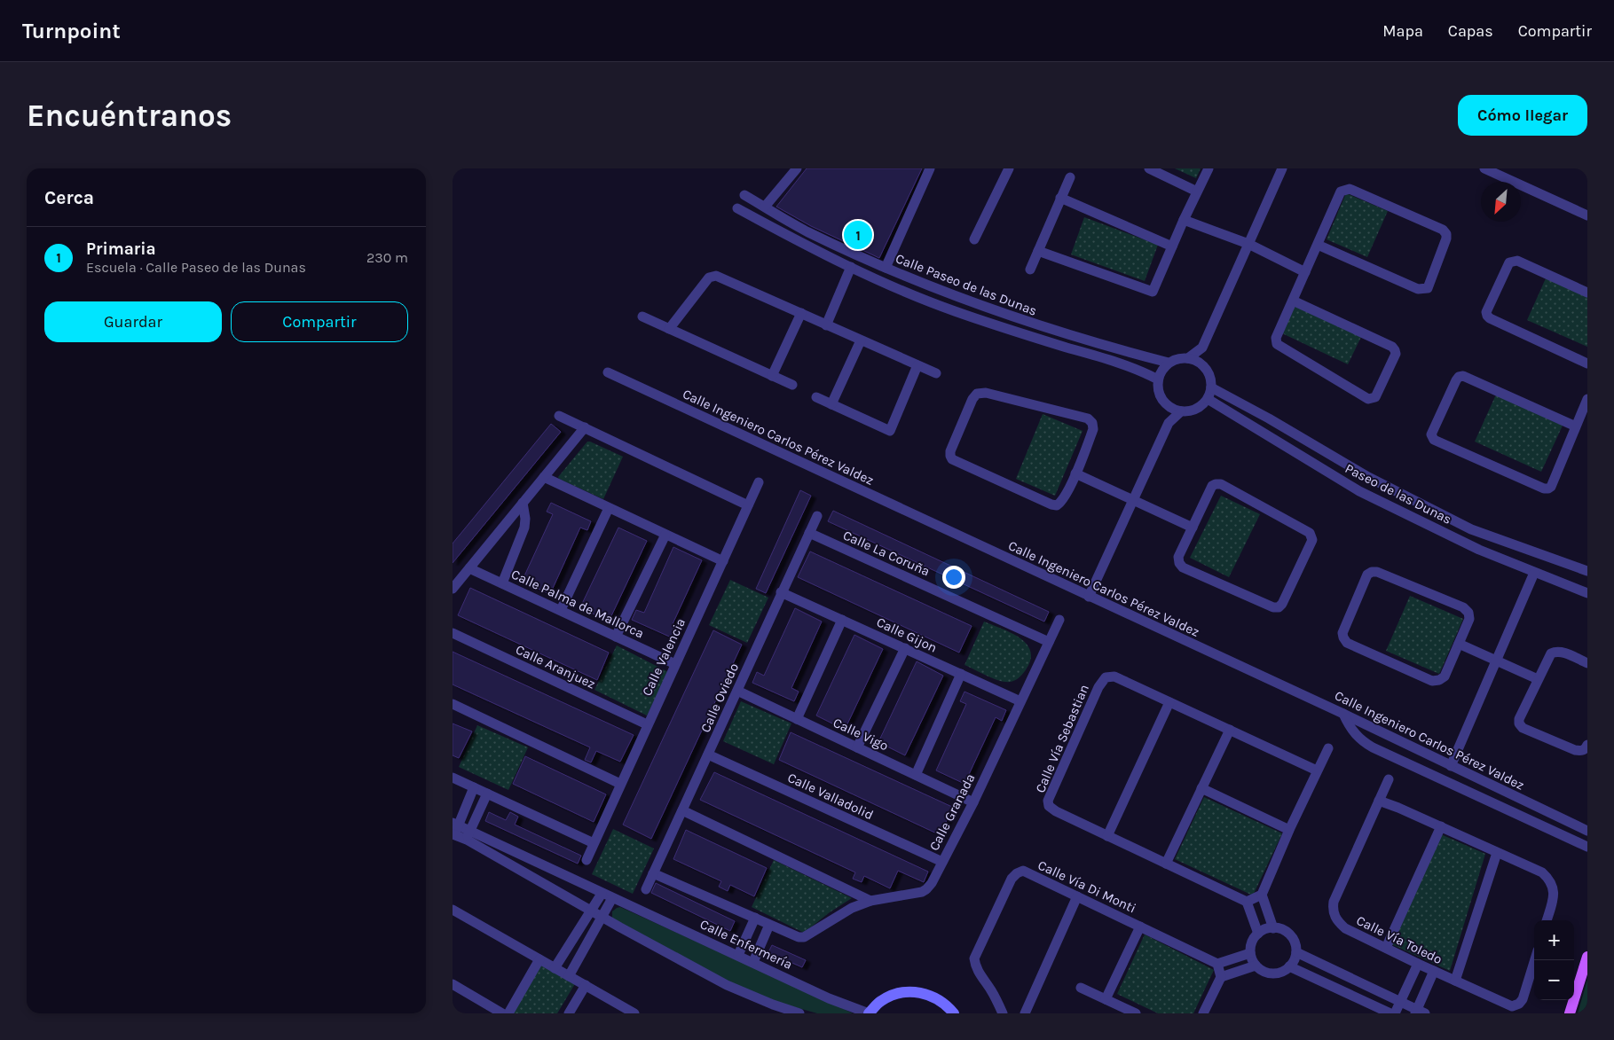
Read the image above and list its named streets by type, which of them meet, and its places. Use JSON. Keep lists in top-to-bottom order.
{
  "streets": {
    "street": [
      "Calle Paseo de las Dunas",
      "Calle Ingeniero Carlos Pérez Valdez",
      "Paseo de las Dunas",
      "Calle La Coruña",
      "Calle Palma de Mallorca",
      "Calle Gijon",
      "Calle Valencia",
      "Calle Aranjuez",
      "Calle Oviedo",
      "Calle Vigo",
      "Calle Vía Sebastian",
      "Calle Valladolid",
      "Calle Granada",
      "Calle Vía Di Monti",
      "Calle Vía Toledo",
      "Calle Enfermería"
    ]
  },
  "crossings": [
    ["Calle Paseo de las Dunas", "Paseo de las Dunas"],
    ["Calle La Coruña", "Calle Oviedo"],
    ["Calle La Coruña", "Calle Granada"],
    ["Calle Palma de Mallorca", "Calle Valencia"],
    ["Calle Gijon", "Calle Oviedo"],
    ["Calle Gijon", "Calle Granada"],
    ["Calle Valencia", "Calle Aranjuez"],
    ["Calle Oviedo", "Calle Vigo"],
    ["Calle Oviedo", "Calle Valladolid"],
    ["Calle Vigo", "Calle Granada"],
    ["Calle Valladolid", "Calle Granada"]
  ],
  "north": "bottom left",
  "page": {
    "header": "Turnpoint",
    "nav": ["Mapa", "Capas", "Compartir"],
    "buttons": [
      "Cómo llegar",
      ["Guardar", "Compartir"]
    ],
    "title": "Encuéntranos",
    "heading": "Cerca",
    "pins": "1",
    "list": [
      {
        "mark": "1",
        "name": "Primaria",
        "note": "Escuela · Calle Paseo de las Dunas",
        "value": "230 m"
      }
    ],
    "map_buttons": ["+", "−"]
  }
}
